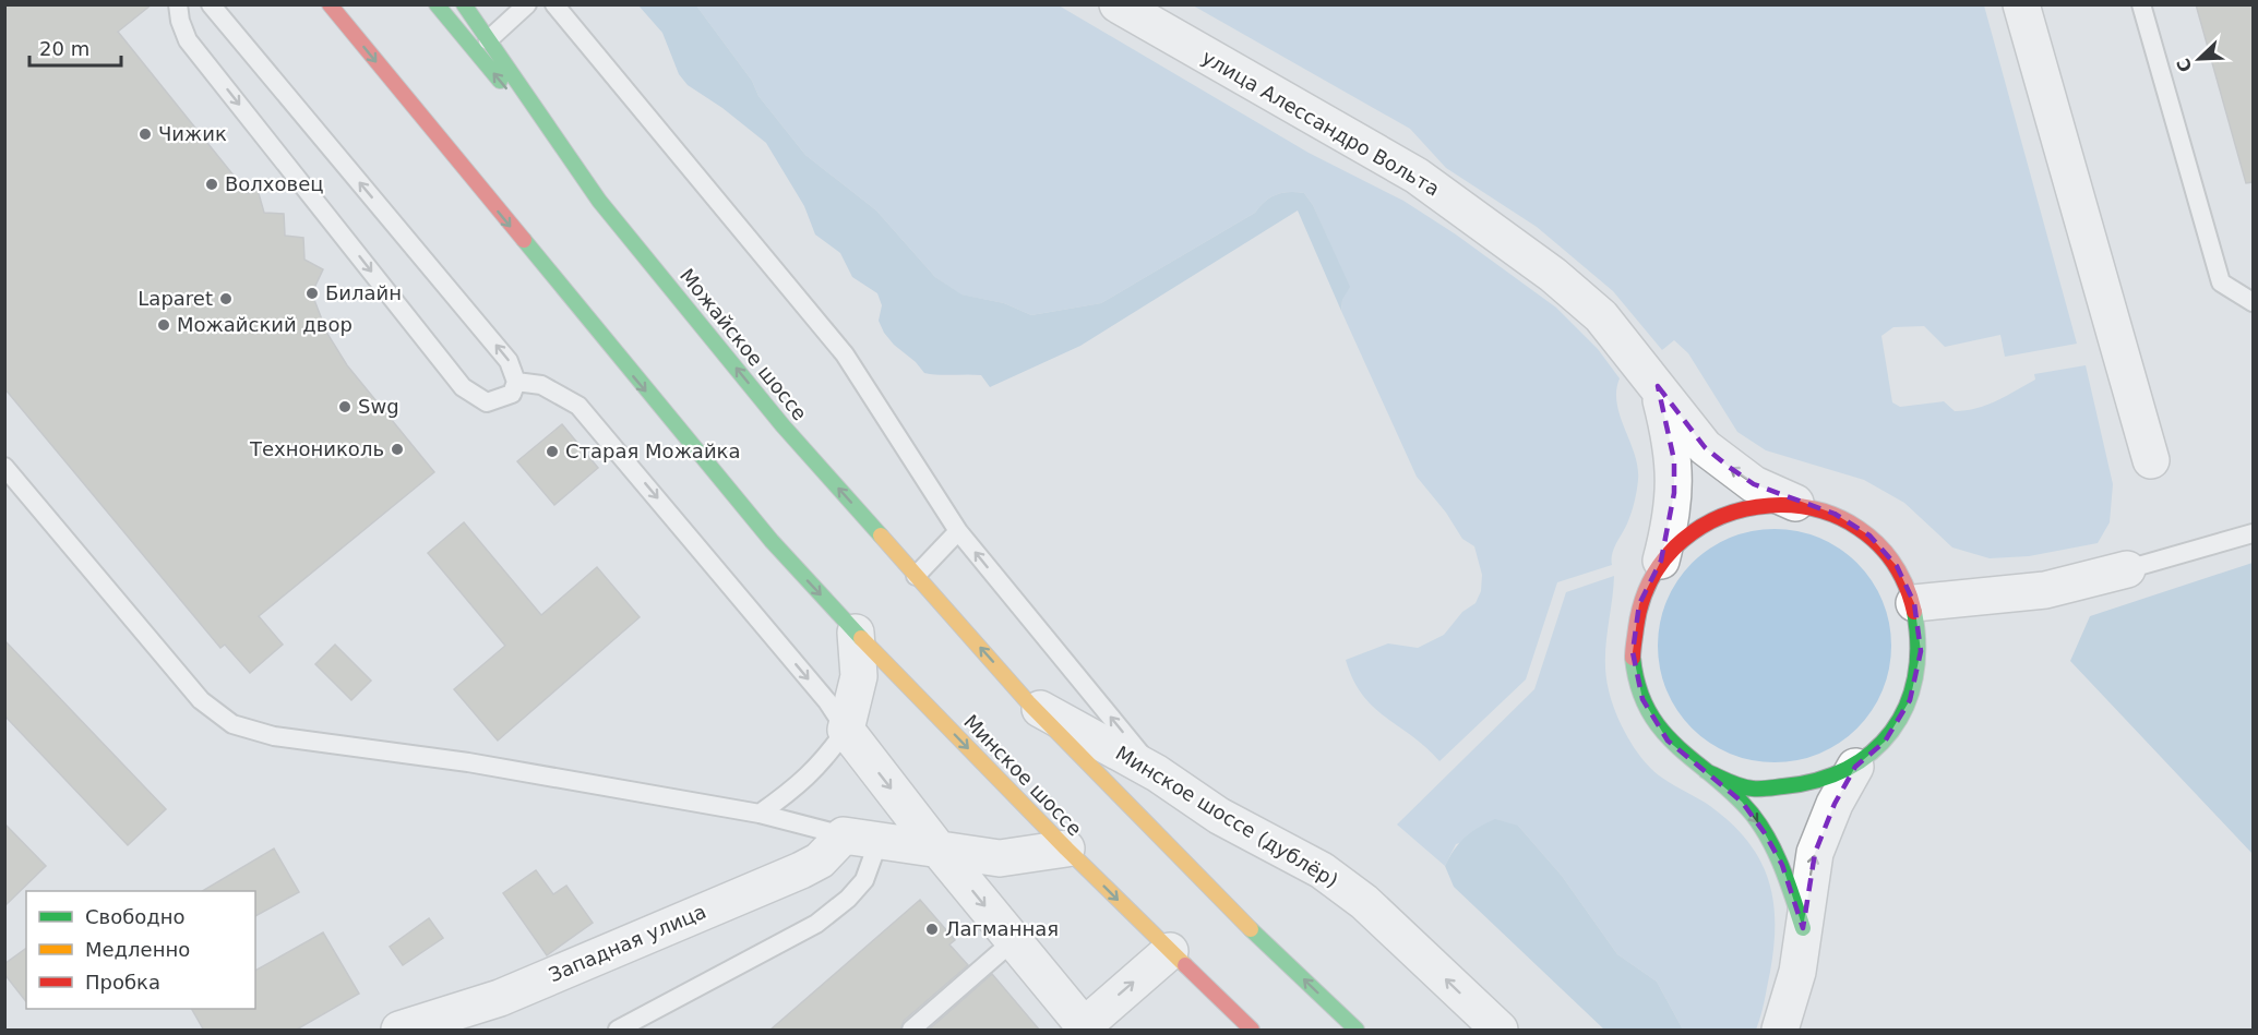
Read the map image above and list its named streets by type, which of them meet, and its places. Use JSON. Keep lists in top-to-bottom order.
{
  "streets": {
    "main road": ["Можайское шоссе", "Минское шоссе"],
    "street": ["улица Алессандро Вольта", "Минское шоссе (дублёр)", "Западная улица"]
  },
  "crossings": [
    ["Можайское шоссе", "Минское шоссе (дублёр)"]
  ],
  "one_way": ["Можайское шоссе", "Минское шоссе (дублёр)"],
  "places": [
    "Чижик",
    "Волховец",
    "Билайн",
    "Laparet",
    "Можайский двор",
    "Swg",
    "Технониколь",
    "Старая Можайка",
    "Лагманная"
  ],
  "legend": ["Свободно", "Медленно", "Пробка"],
  "scale_bar": "20 m",
  "north": "bottom left"
}
